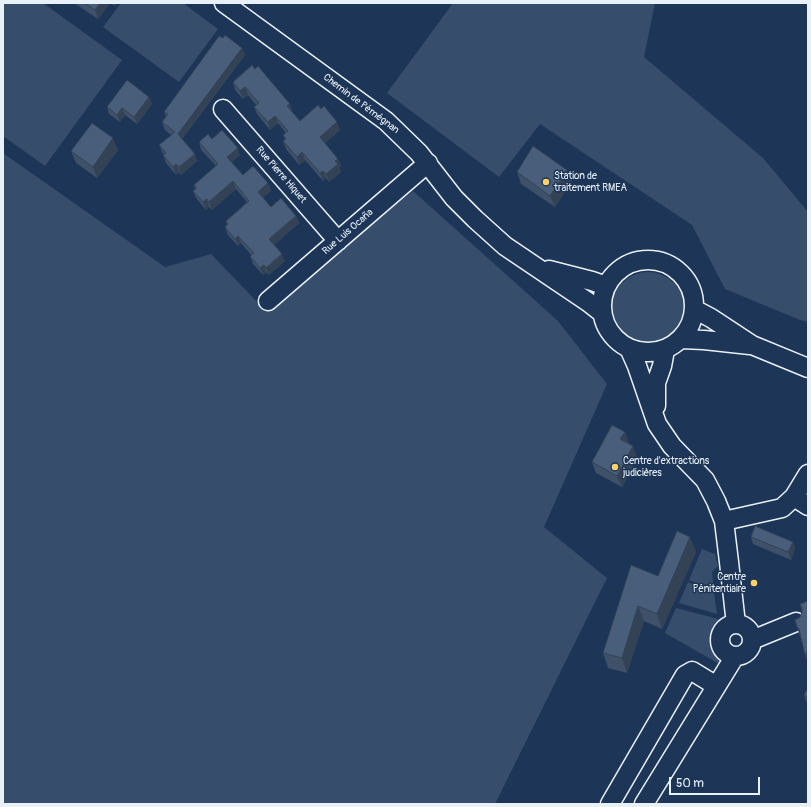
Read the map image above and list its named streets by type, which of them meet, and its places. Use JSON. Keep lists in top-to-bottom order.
{
  "streets": {
    "street": ["Chemin de Pémégnan", "Rue Pierre Hiquet", "Rue Luis Ocaña"]
  },
  "crossings": [
    ["Chemin de Pémégnan", "Rue Luis Ocaña"],
    ["Rue Pierre Hiquet", "Rue Luis Ocaña"]
  ],
  "places": ["Station de traitement RMEA", "Centre d'extractions judicières", "Centre Pénitentiaire"],
  "scale_bar": "50 m"
}
